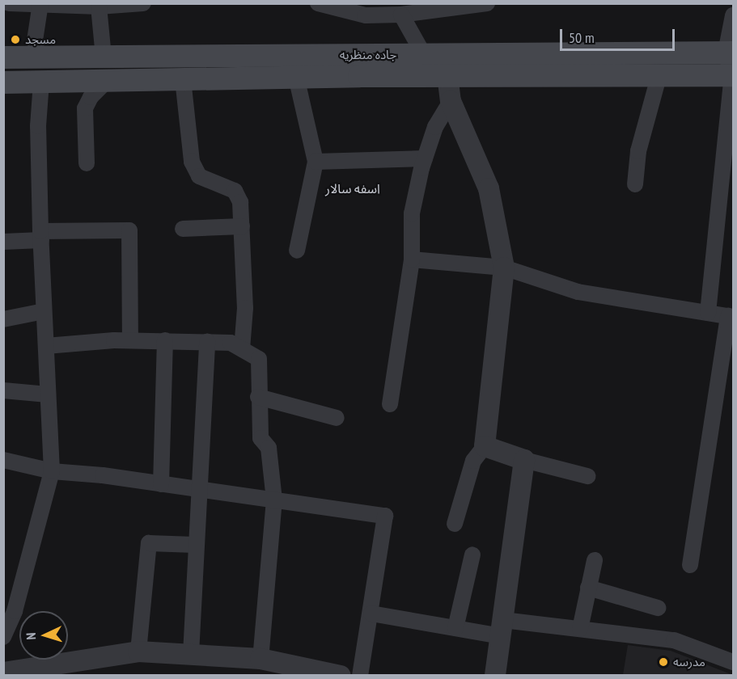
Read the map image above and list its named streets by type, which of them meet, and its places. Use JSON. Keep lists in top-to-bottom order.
{
  "streets": {
    "main road": ["جاده منظریه"]
  },
  "districts": ["اسفه سالار"],
  "places": ["مسجد", "مدرسه"],
  "scale_bar": "50 m",
  "north": "left"
}
